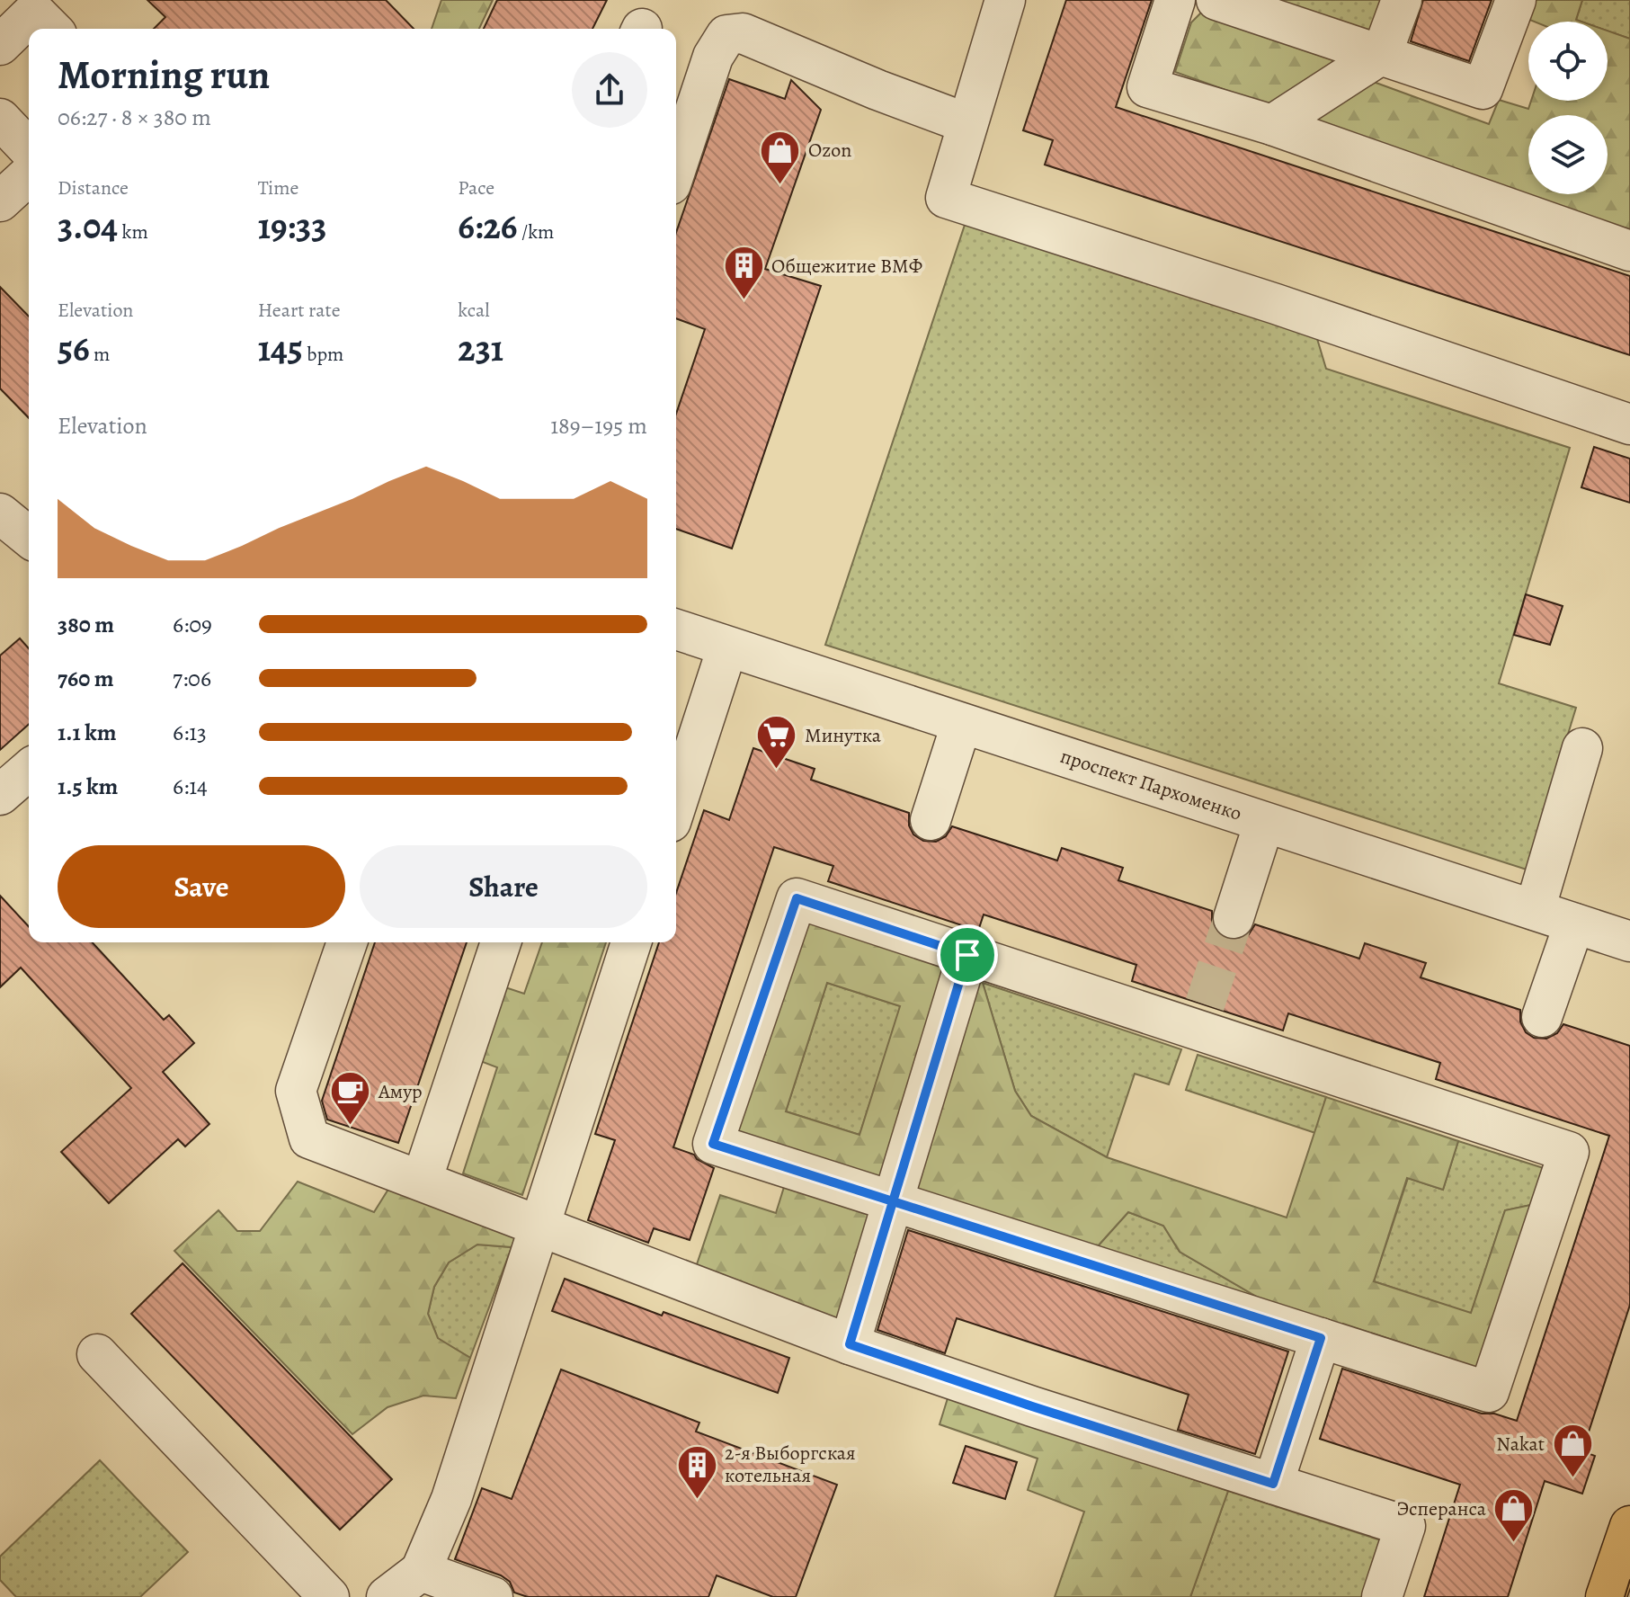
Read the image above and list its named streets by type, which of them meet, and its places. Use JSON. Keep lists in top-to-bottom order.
{
  "streets": {
    "street": ["проспект Пархоменко"]
  },
  "places": {
    "shop": ["Ozon", "Nakat", "Эсперанса"],
    "building": ["Общежитие ВМФ", "2-я Выборгская котельная"],
    "supermarket": ["Минутка"],
    "cafe": ["Амур"]
  },
  "page": {
    "heading": ["Morning run", "06:27 · 8 × 380 m"],
    "stats": [
      ["Distance", "3.04 km"],
      ["Time", "19:33"],
      ["Pace", "6:26 /km"],
      ["Elevation", "56 m"],
      ["Heart rate", "145 bpm"],
      ["kcal", "231"]
    ],
    "chart": ["Elevation", "189–195 m"],
    "list": [
      {
        "name": "380 m",
        "note": "6:09"
      },
      {
        "name": "760 m",
        "note": "7:06"
      },
      {
        "name": "1.1 km",
        "note": "6:13"
      },
      {
        "name": "1.5 km",
        "note": "6:14"
      }
    ],
    "buttons": ["Save", "Share"]
  }
}
